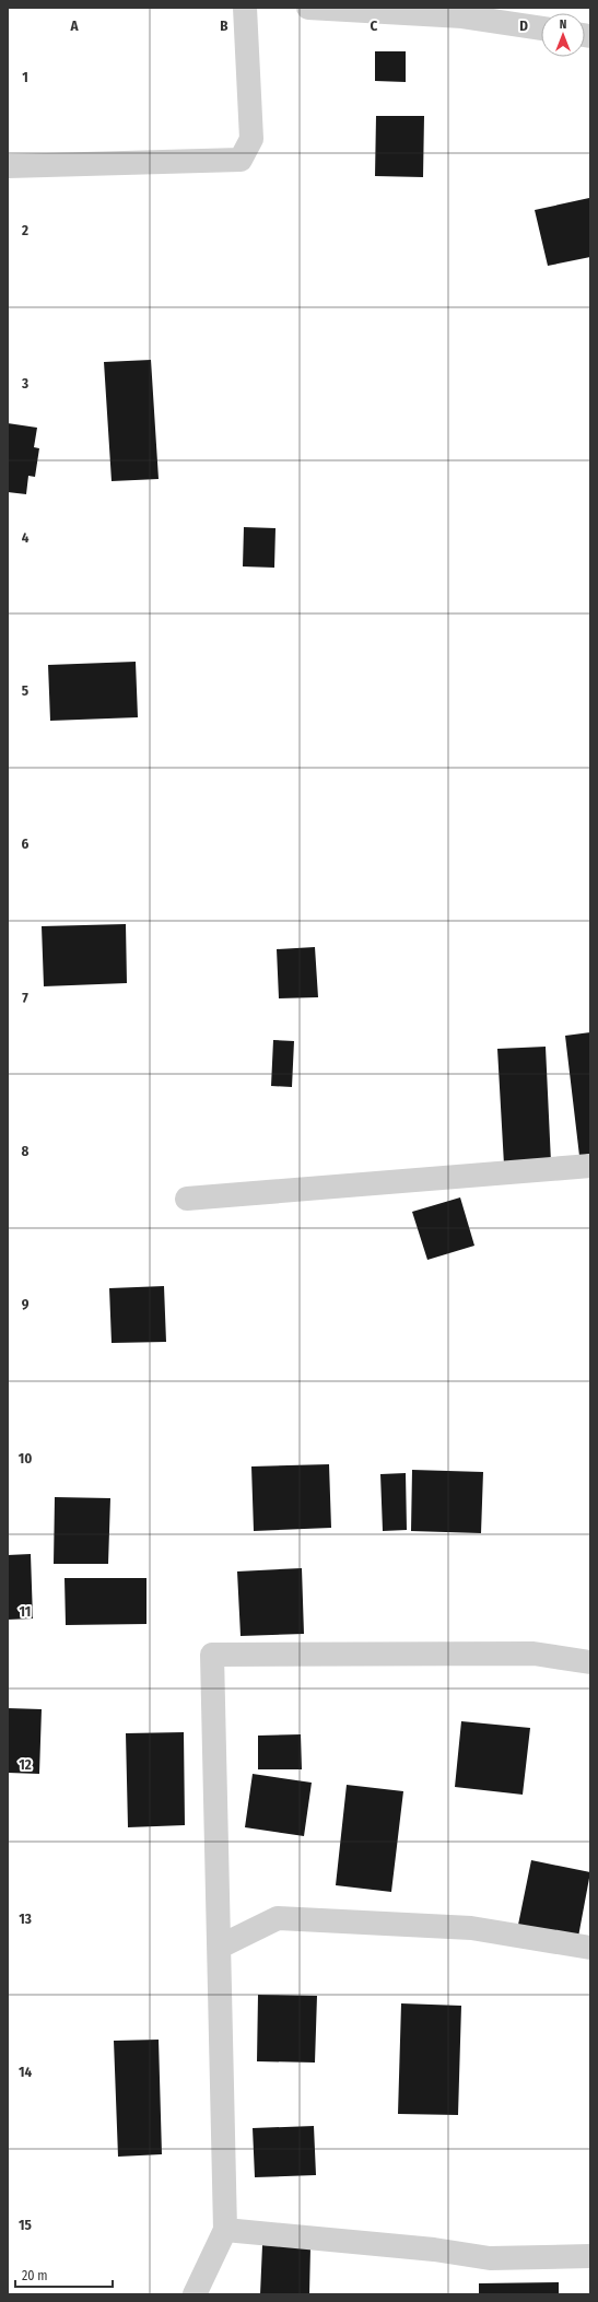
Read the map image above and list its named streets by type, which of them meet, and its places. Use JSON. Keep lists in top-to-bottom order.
{
  "scale_bar": "20 m",
  "north": "top",
  "grid": {
    "columns": [
      "A",
      "B",
      "C",
      "D"
    ],
    "rows": [
      "1",
      "2",
      "3",
      "4",
      "5",
      "6",
      "7",
      "8",
      "9",
      "10",
      "11",
      "12",
      "13",
      "14",
      "15"
    ]
  }
}
